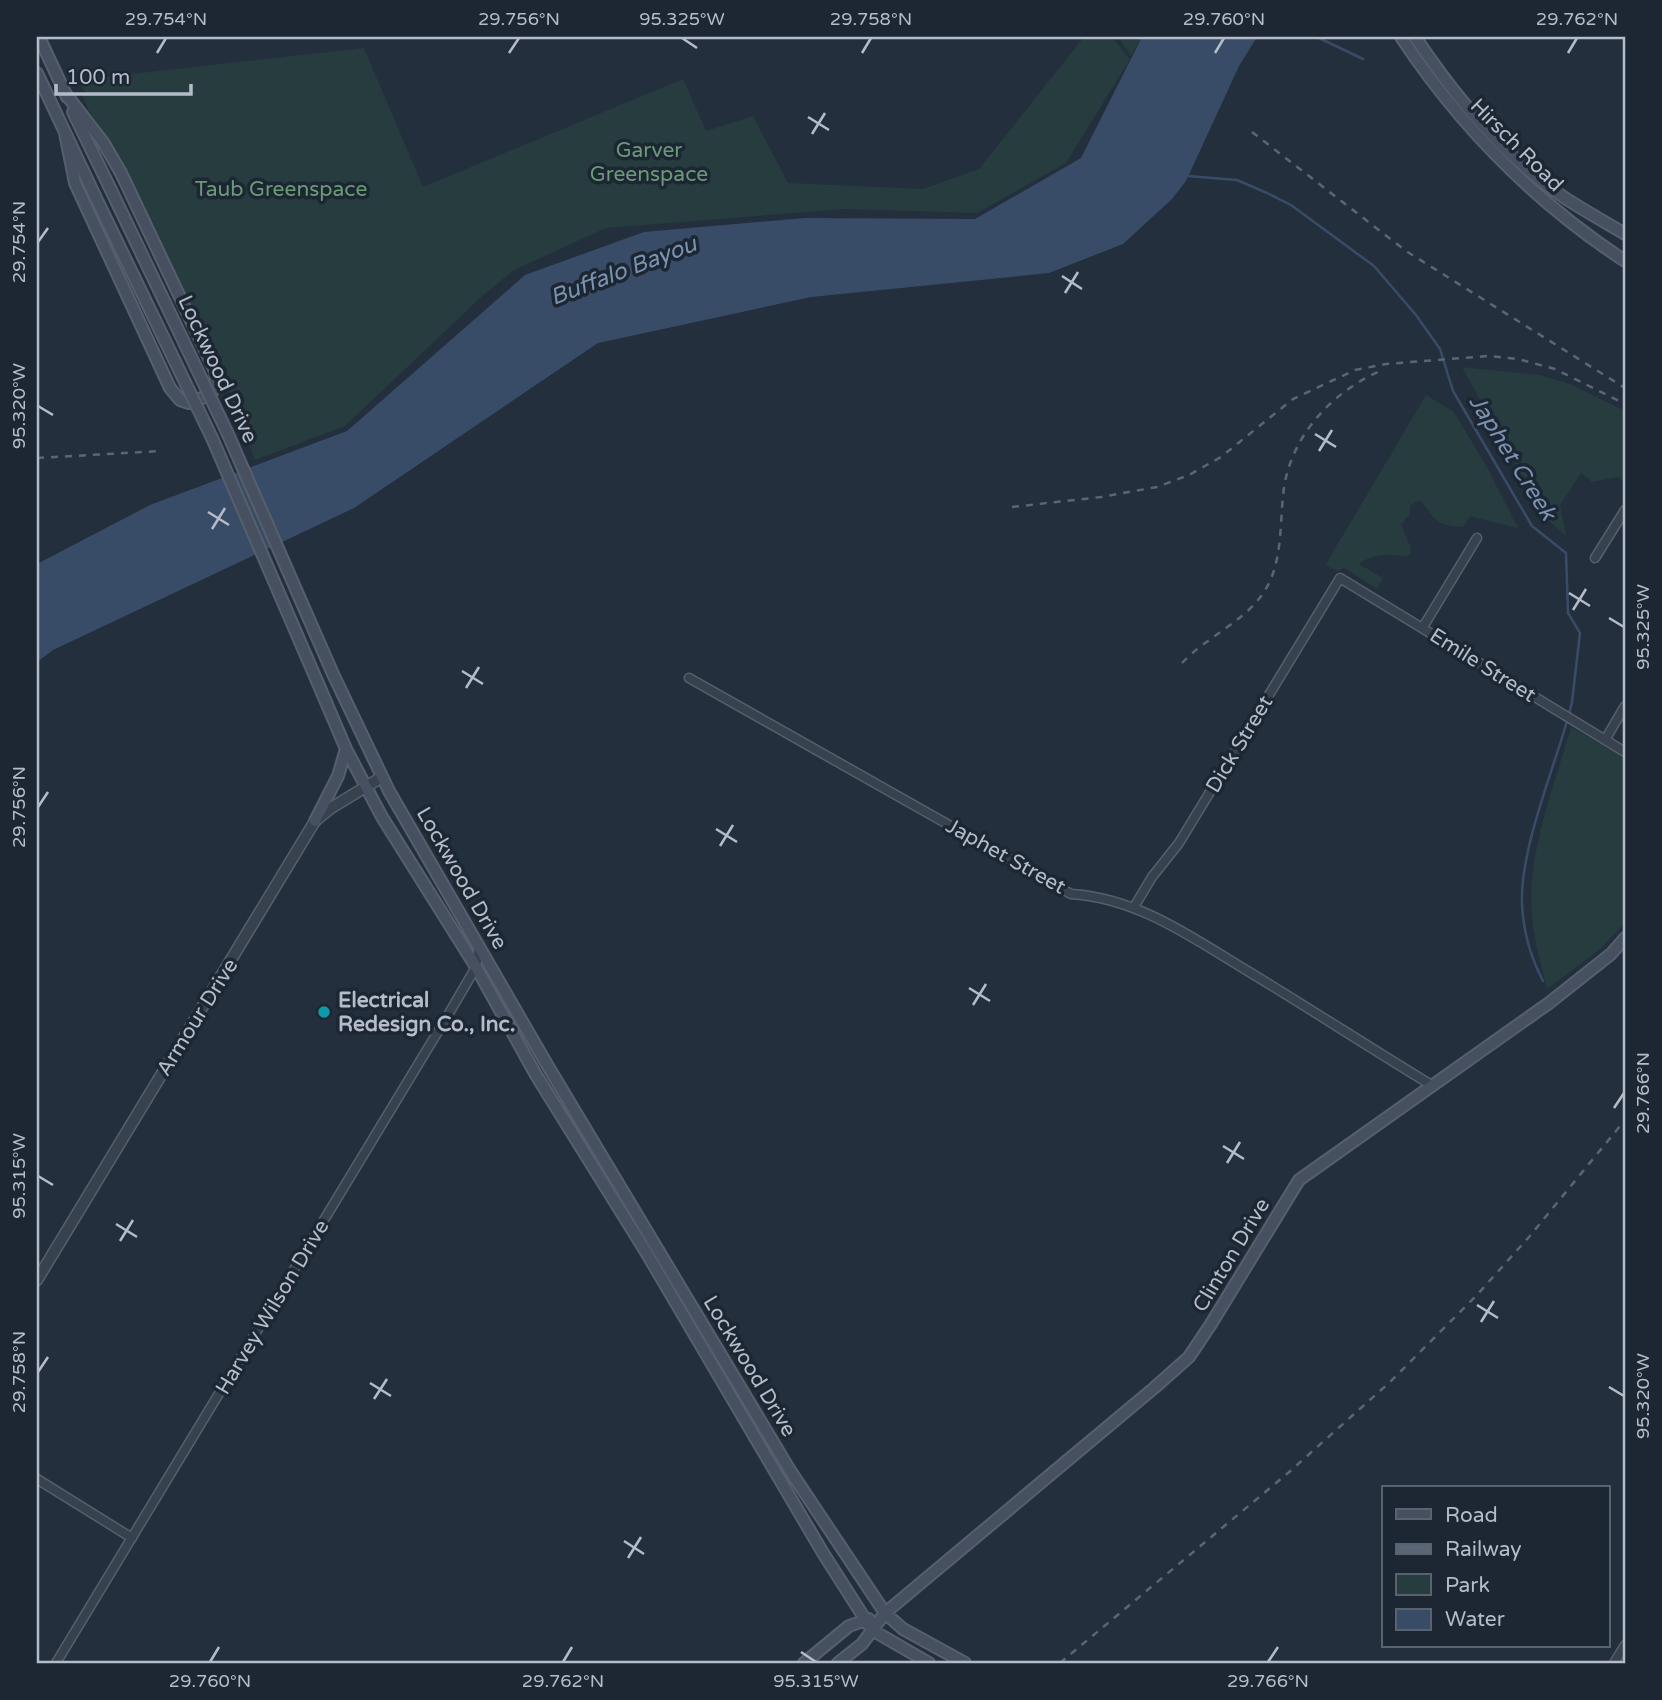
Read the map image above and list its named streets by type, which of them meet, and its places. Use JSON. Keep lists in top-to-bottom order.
{
  "streets": {
    "main road": ["Hirsch Road", "Lockwood Drive", "Clinton Drive"],
    "street": [
      "Emile Street",
      "Dick Street",
      "Japhet Street",
      "Armour Drive",
      "Harvey Wilson Drive"
    ]
  },
  "crossings": [
    ["Lockwood Drive", "Armour Drive"],
    ["Lockwood Drive", "Clinton Drive"],
    ["Lockwood Drive", "Harvey Wilson Drive"],
    ["Emile Street", "Dick Street"],
    ["Dick Street", "Japhet Street"],
    ["Japhet Street", "Clinton Drive"]
  ],
  "water": ["Buffalo Bayou", "Japhet Creek"],
  "parks": ["Garver Greenspace", "Taub Greenspace"],
  "places": ["Electrical Redesign Co., Inc."],
  "legend": [
    "Road",
    "Railway",
    "Park",
    "Water"
  ],
  "scale_bar": "100 m",
  "coordinates": [
    "29.754°N",
    "29.756°N",
    "95.325°W",
    "29.758°N",
    "29.760°N",
    "29.762°N",
    "95.320°W",
    "29.766°N",
    "95.315°W"
  ]
}
